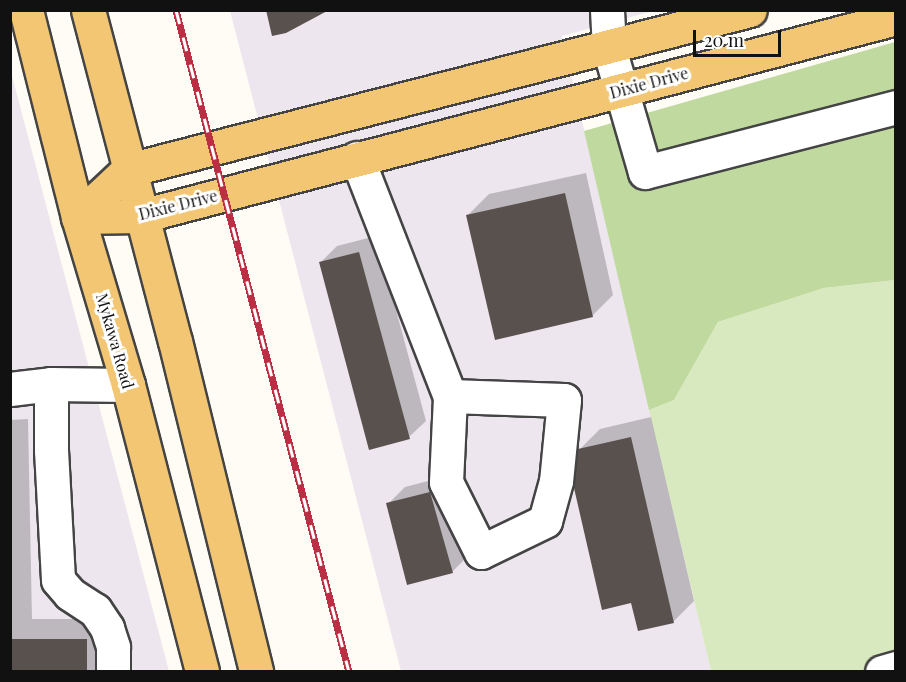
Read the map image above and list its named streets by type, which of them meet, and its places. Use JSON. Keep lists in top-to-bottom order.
{
  "streets": {
    "main road": ["Dixie Drive", "Mykawa Road"]
  },
  "crossings": [
    ["Dixie Drive", "Mykawa Road"]
  ],
  "scale_bar": "20 m"
}
